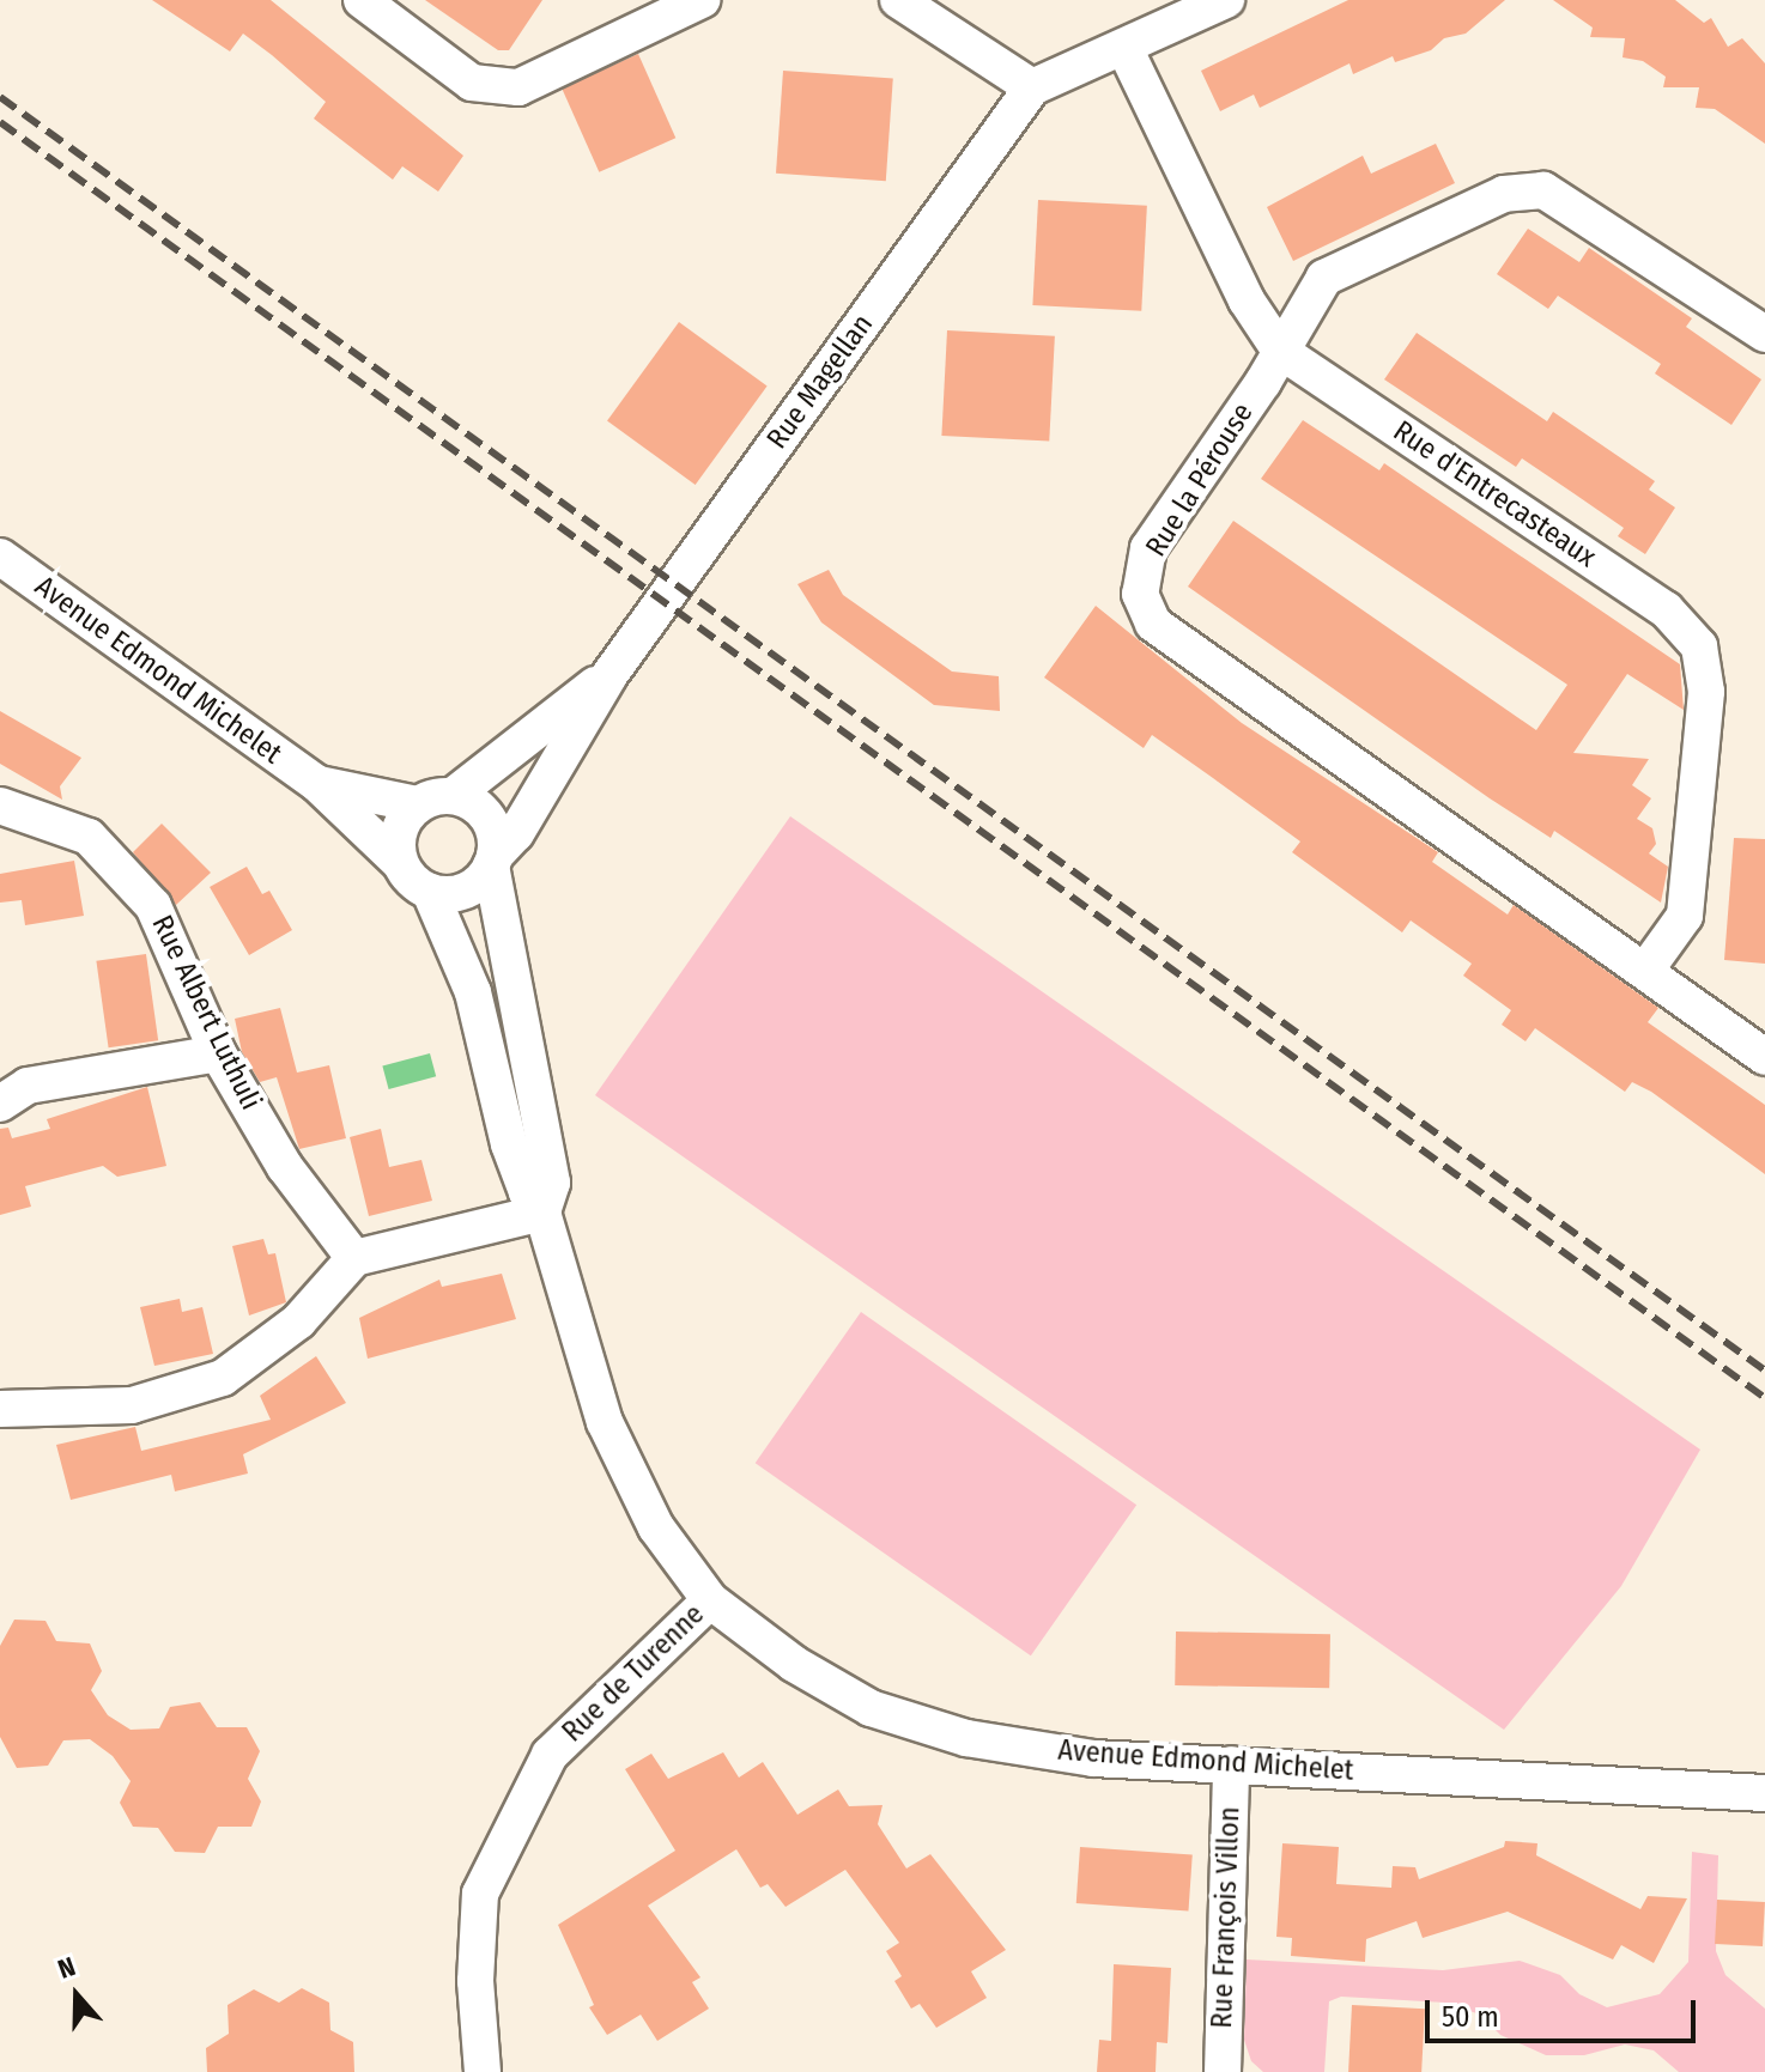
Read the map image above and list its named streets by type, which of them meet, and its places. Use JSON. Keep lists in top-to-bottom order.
{
  "streets": {
    "street": [
      "Rue Magellan",
      "Rue la Pérouse",
      "Rue d'Entrecasteaux",
      "Avenue Edmond Michelet",
      "Rue Albert Luthuli",
      "Rue de Turenne",
      "Rue François Villon"
    ]
  },
  "crossings": [
    ["Rue Magellan", "Avenue Edmond Michelet"],
    ["Rue la Pérouse", "Rue d'Entrecasteaux"],
    ["Avenue Edmond Michelet", "Rue de Turenne"],
    ["Avenue Edmond Michelet", "Rue François Villon"]
  ],
  "scale_bar": "50 m",
  "north": "top"
}
